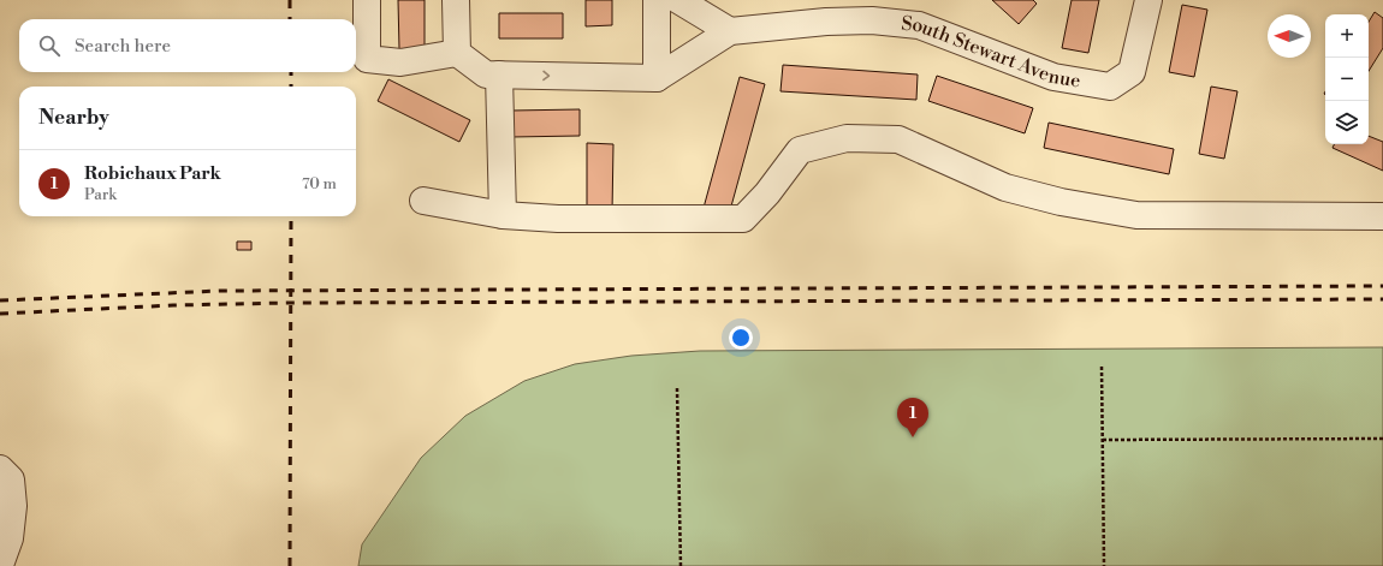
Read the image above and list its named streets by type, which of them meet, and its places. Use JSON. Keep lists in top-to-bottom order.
{
  "streets": {
    "street": ["South Stewart Avenue"]
  },
  "north": "left",
  "page": {
    "map_buttons": ["+", "−"],
    "search": "Search here",
    "heading": "Nearby",
    "list": [
      {
        "mark": "1",
        "name": "Robichaux Park",
        "note": "Park",
        "value": "70 m"
      }
    ],
    "pins": "1"
  }
}
